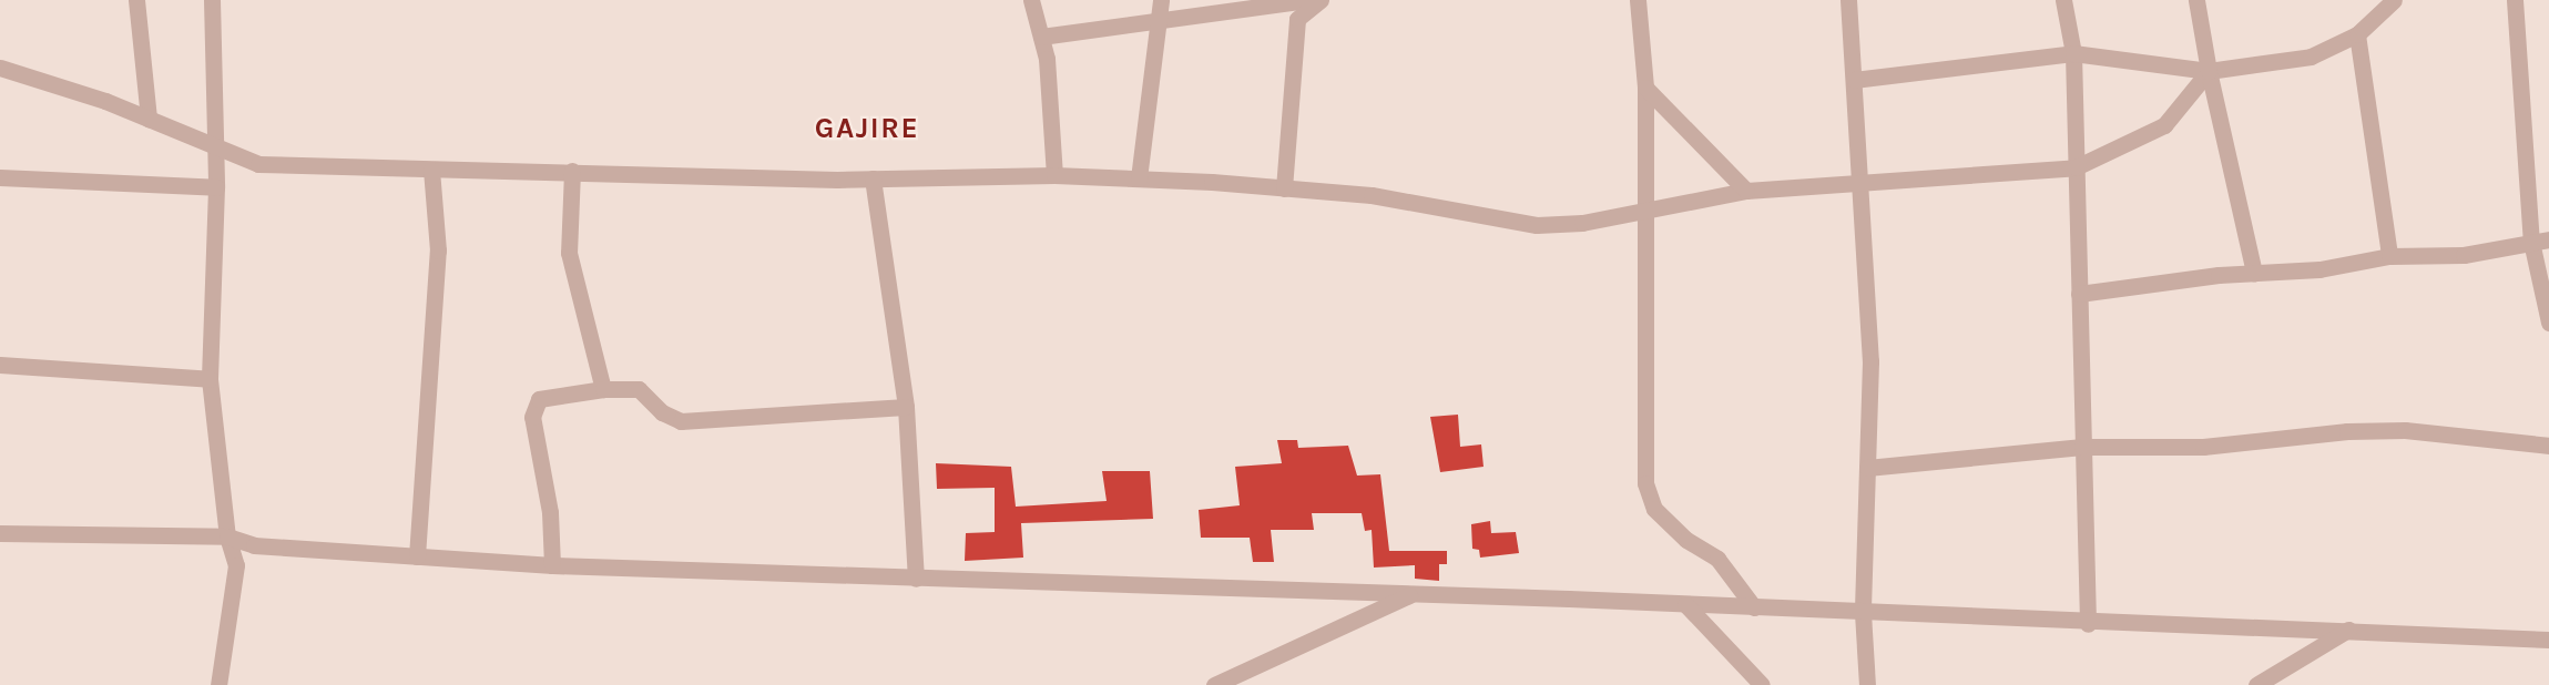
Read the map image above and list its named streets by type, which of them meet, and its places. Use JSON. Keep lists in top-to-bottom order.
{
  "districts": ["GAJIRE"]
}
